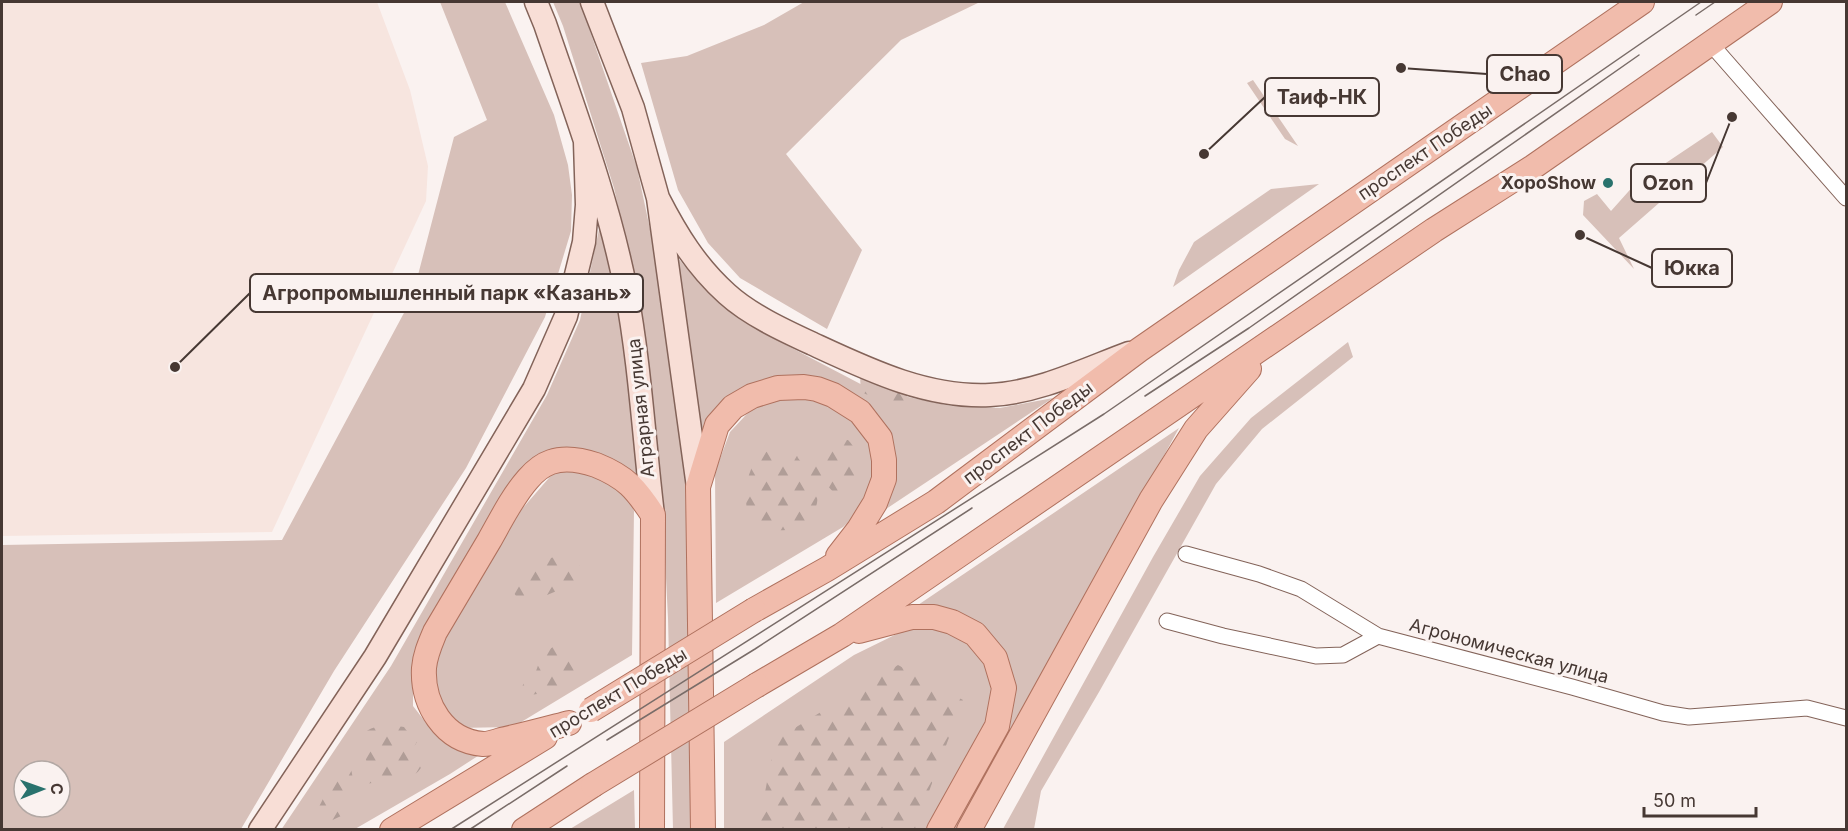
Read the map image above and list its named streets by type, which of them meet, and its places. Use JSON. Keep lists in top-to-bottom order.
{
  "streets": {
    "main road": ["проспект Победы", "Аграрная улица"],
    "street": ["Агрономическая улица"]
  },
  "places": [
    "Chao",
    "Ozon",
    "Таиф-НК",
    "ХороShow",
    "Юкка",
    "Агропромышленный парк «Казань»"
  ],
  "scale_bar": "50 m",
  "north": "right"
}
